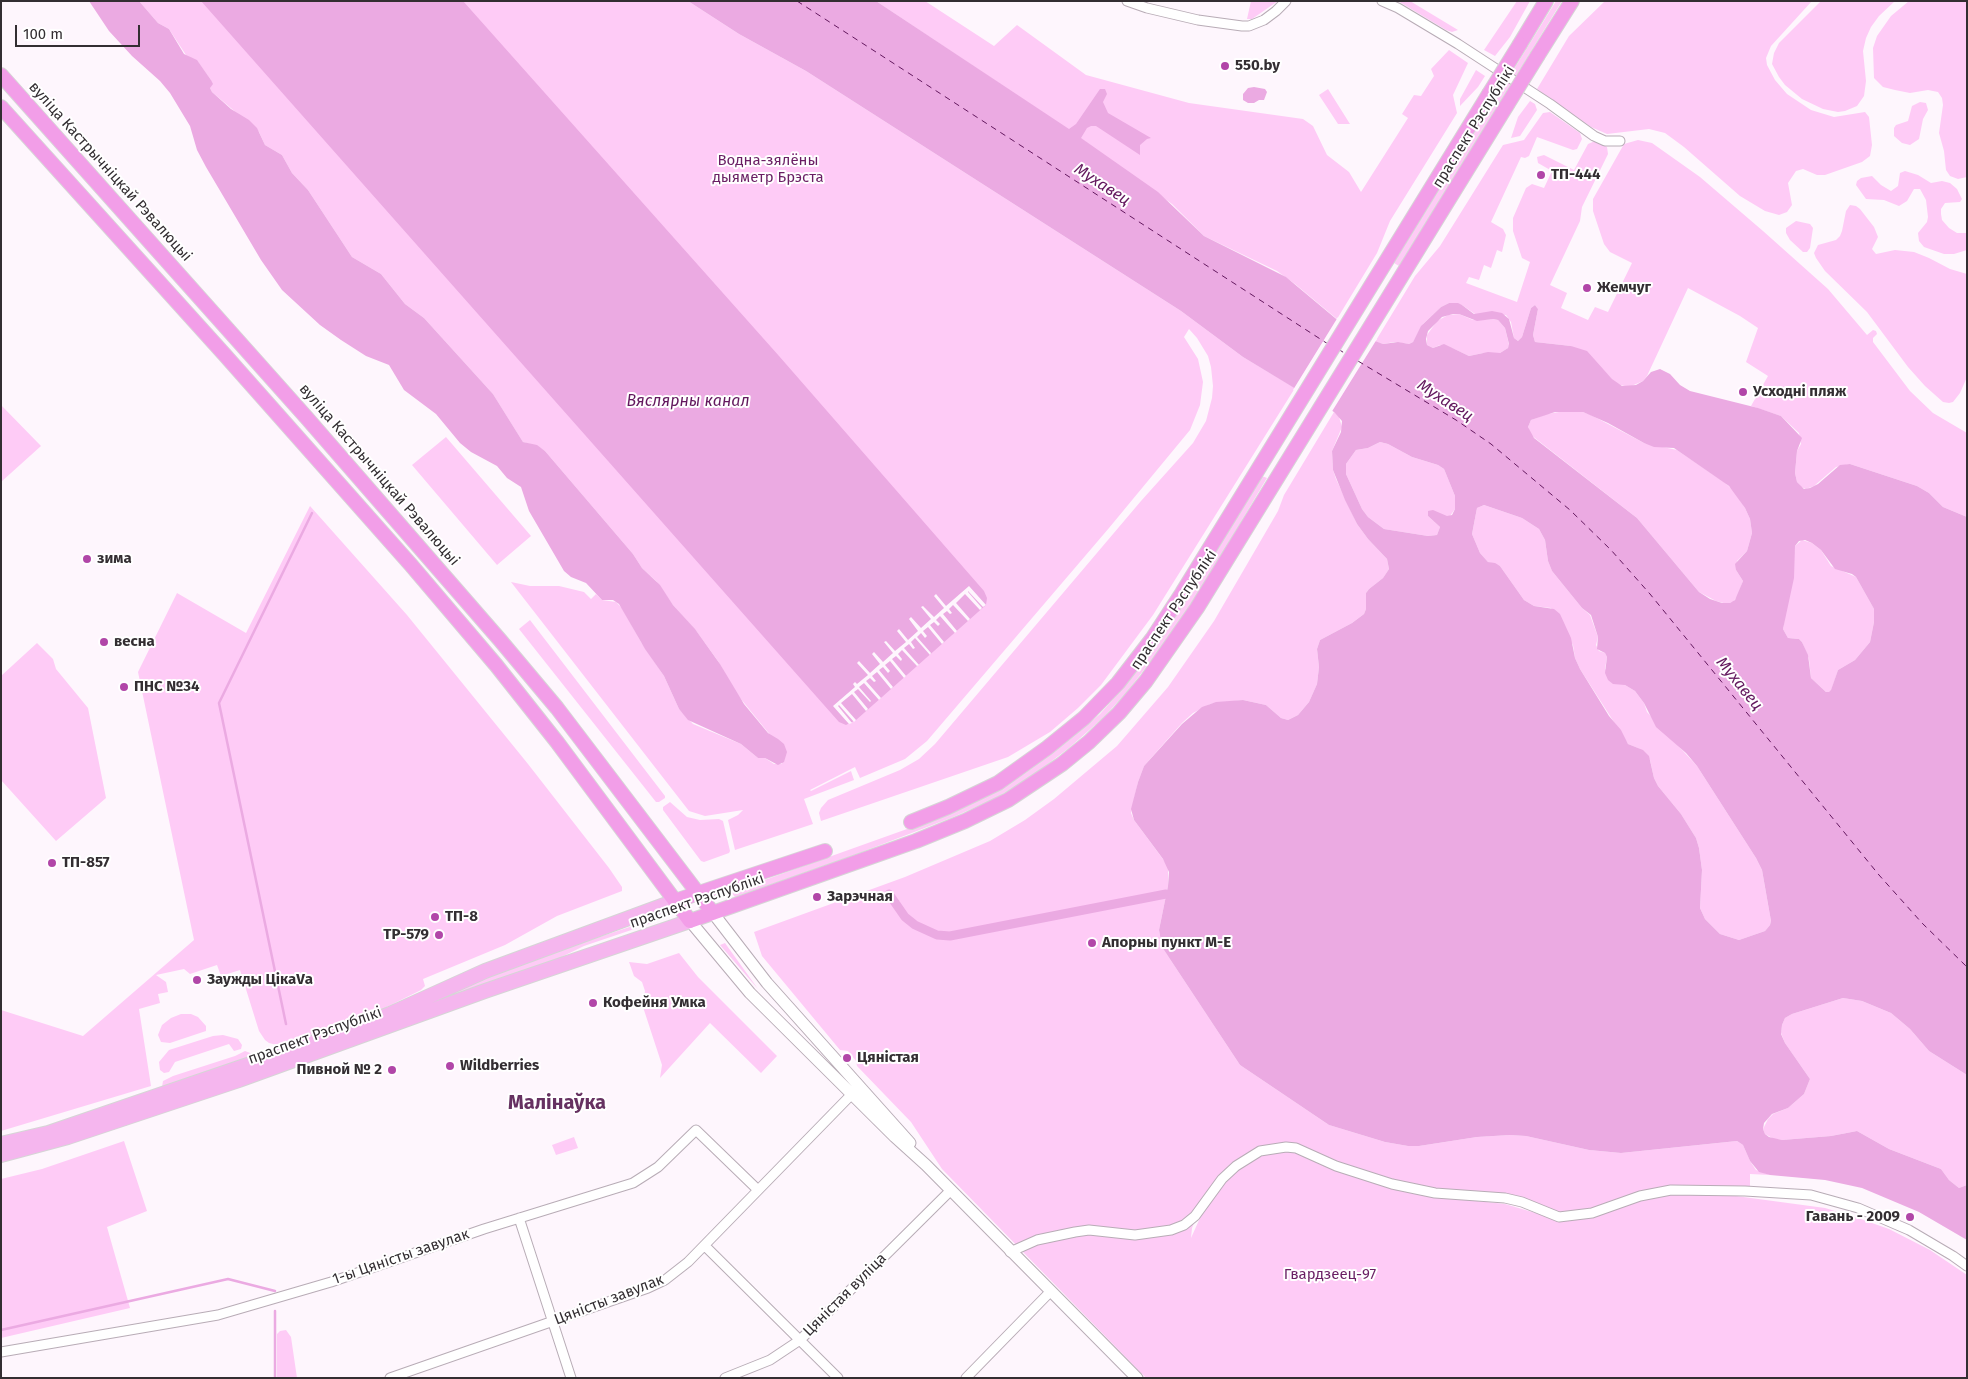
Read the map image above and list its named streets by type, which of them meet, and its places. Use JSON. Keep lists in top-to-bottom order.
{
  "streets": {
    "highway": ["праспект Рэспублікі", "вуліца Кастрычніцкай Рэвалюцыі"],
    "street": ["1-ы Цяністы завулак", "Цяністая вуліца", "Цяністы завулак"]
  },
  "crossings": [
    ["праспект Рэспублікі", "вуліца Кастрычніцкай Рэвалюцыі"],
    ["1-ы Цяністы завулак", "Цяністы завулак"]
  ],
  "districts": ["Малінаўка"],
  "water": ["Мухавец", "Вяслярны канал"],
  "parks": ["Водна-зялёны дыяметр Брэста", "Гвардзеец-97"],
  "places": [
    "550.by",
    "ТП-444",
    "Жемчуг",
    "Усходні пляж",
    "зима",
    "весна",
    "ПНС №34",
    "ТП-857",
    "Зарэчная",
    "ТП-8",
    "ТР-579",
    "Апорны пункт М-Е",
    "Заужды ЦікаVа",
    "Кофейня Умка",
    "Цяністая",
    "Wildberries",
    "Пивной № 2",
    "Гавань - 2009"
  ],
  "scale_bar": "100 m"
}
